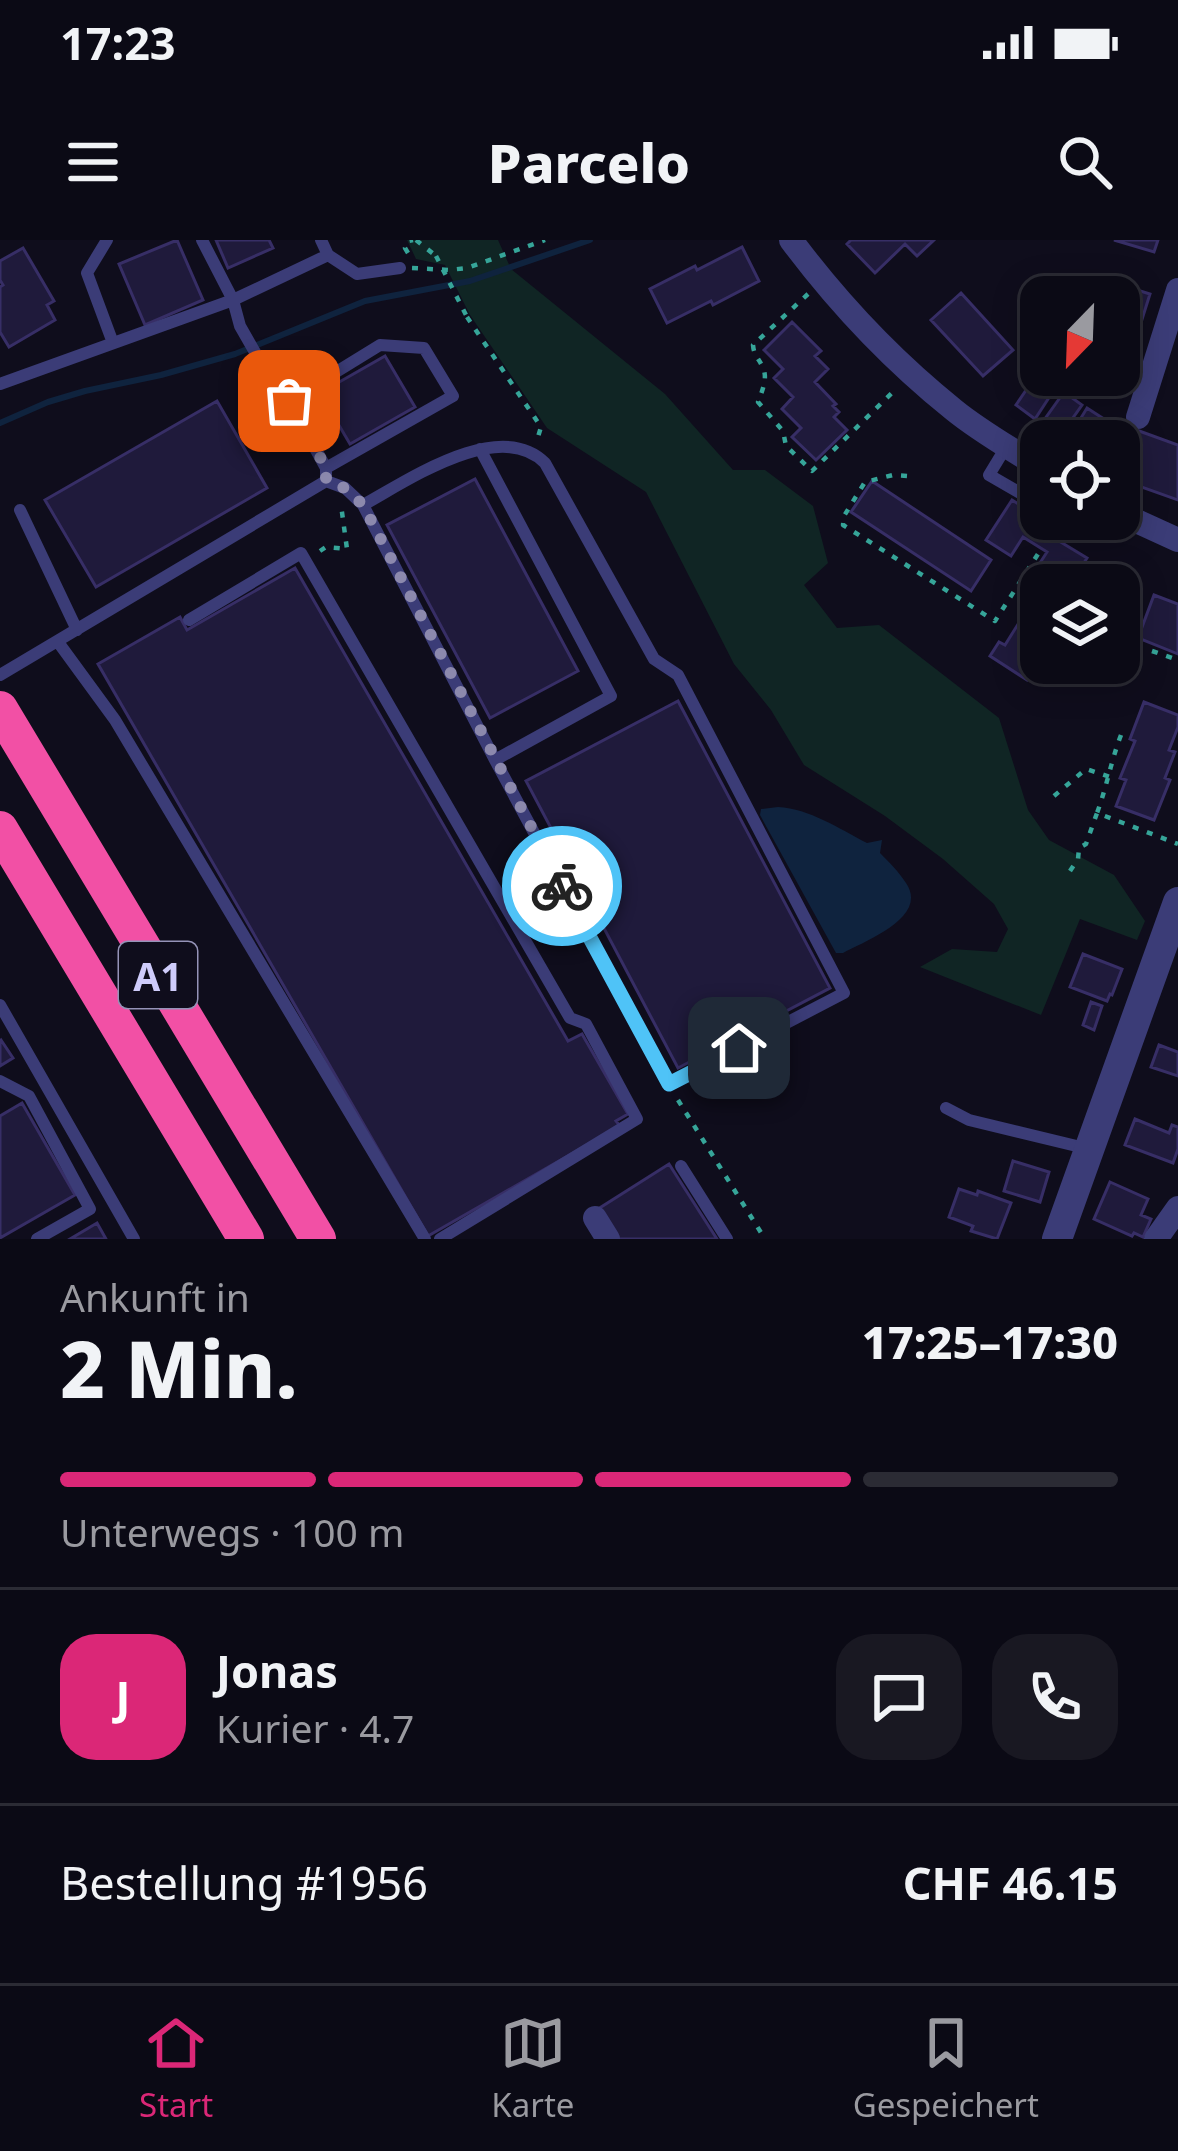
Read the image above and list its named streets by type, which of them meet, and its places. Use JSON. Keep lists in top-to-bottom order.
{
  "streets": {
    "highway": ["A1"]
  },
  "north": "bottom left",
  "page": {
    "status": "17:23",
    "header": "Parcelo",
    "heading": ["2 Min.", "Ankunft in", "17:25–17:30"],
    "panel": [
      "Jonas",
      "Kurier · 4.7",
      "Bestellung #1956",
      "CHF 46.15"
    ],
    "bar": "Unterwegs · 100 m",
    "round": "J",
    "tabs": ["Start", "Karte", "Gespeichert"]
  }
}
